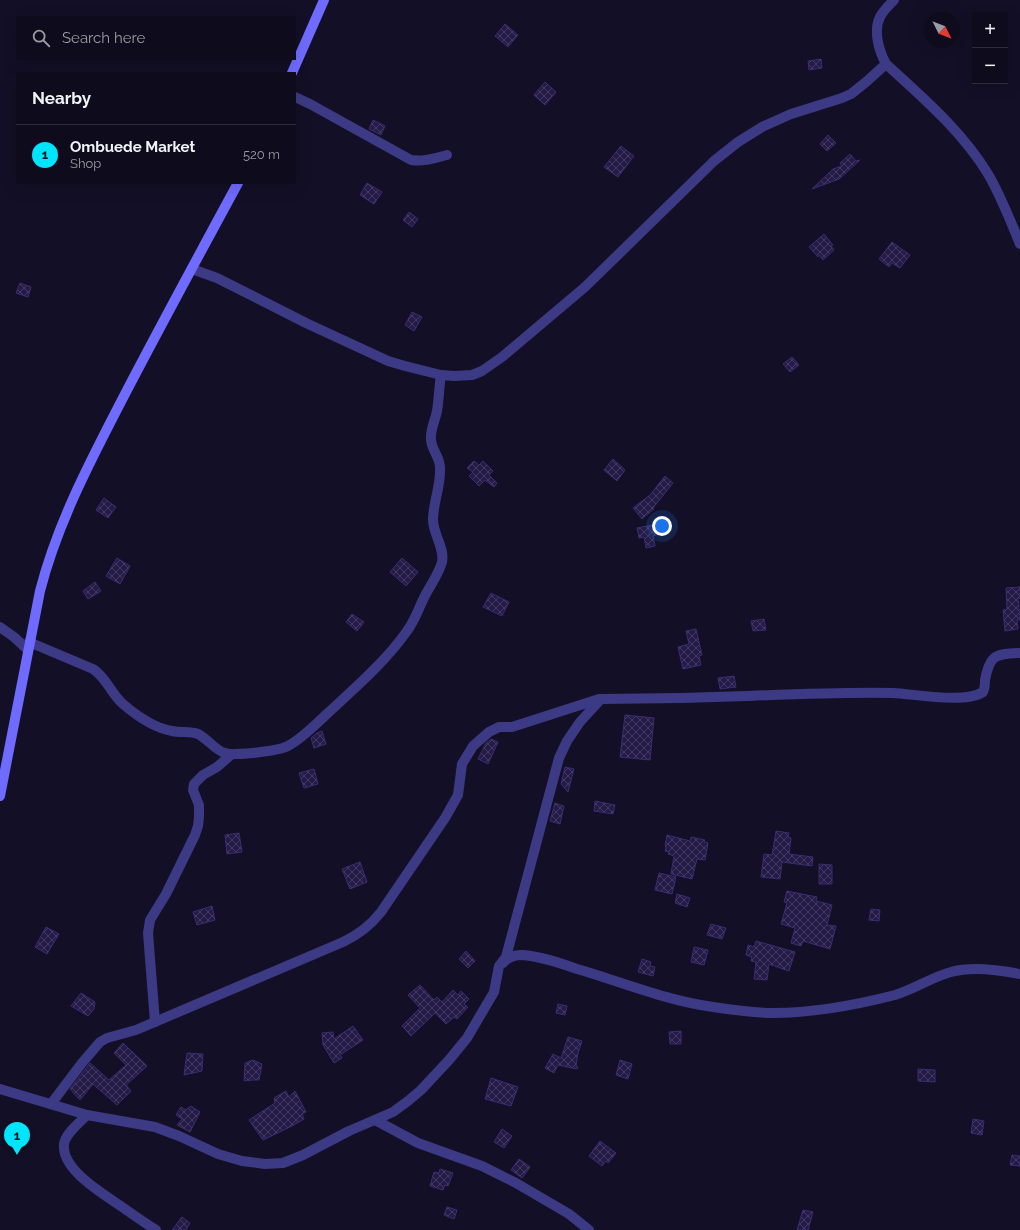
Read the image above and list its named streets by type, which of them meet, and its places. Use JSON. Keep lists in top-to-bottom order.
{
  "north": "bottom right",
  "page": {
    "map_buttons": ["+", "−"],
    "search": "Search here",
    "heading": "Nearby",
    "list": [
      {
        "mark": "1",
        "name": "Ombuede Market",
        "note": "Shop",
        "value": "520 m"
      }
    ],
    "pins": "1"
  }
}
